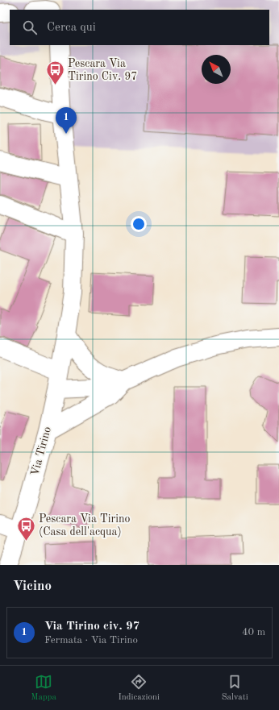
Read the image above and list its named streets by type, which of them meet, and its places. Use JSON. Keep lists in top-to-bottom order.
{
  "streets": {
    "street": ["Via Tirino"]
  },
  "places": {
    "bus stop": ["Pescara Via Tirino Civ. 97", "Pescara Via Tirino (Casa dell'acqua)"]
  },
  "north": "top left",
  "page": {
    "search": "Cerca qui",
    "pins": "1",
    "heading": "Vicino",
    "list": [
      {
        "mark": "1",
        "name": "Via Tirino civ. 97",
        "note": "Fermata · Via Tirino",
        "value": "40 m"
      }
    ],
    "nav": ["Mappa", "Indicazioni", "Salvati"]
  }
}
